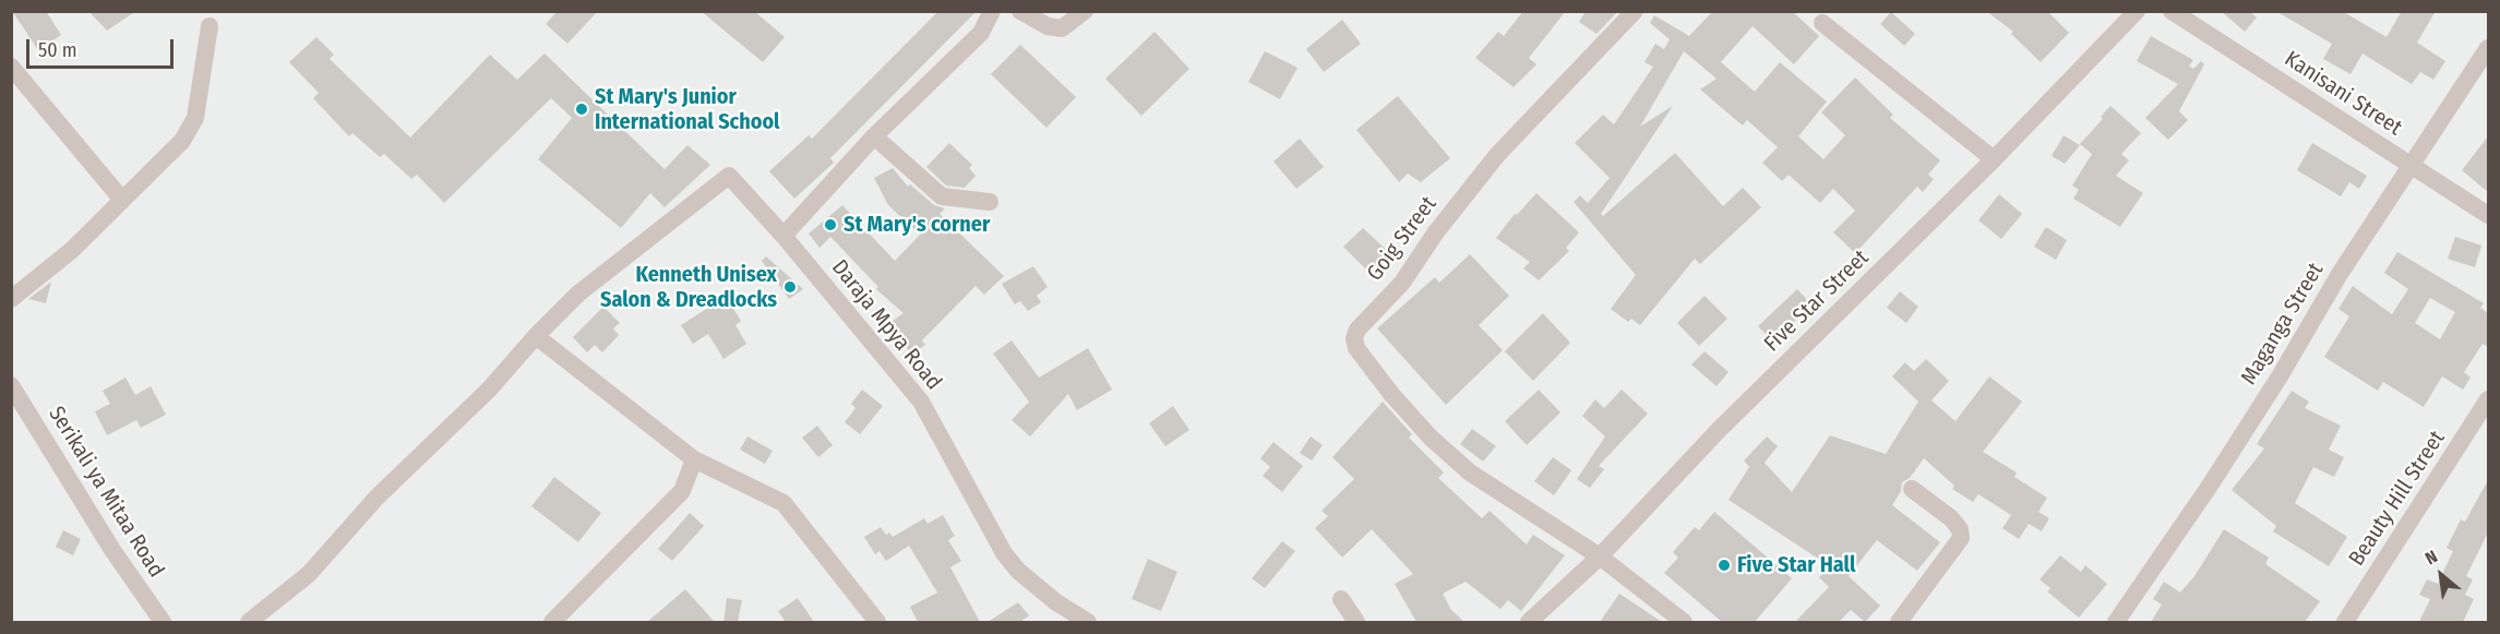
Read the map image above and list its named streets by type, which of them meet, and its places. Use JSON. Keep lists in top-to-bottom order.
{
  "streets": {
    "street": [
      "Kanisani Street",
      "Goig Street",
      "Five Star Street",
      "Maganga Street",
      "Daraja Mpya Road",
      "Serikali ya Mitaa Road",
      "Beauty Hill Street"
    ]
  },
  "crossings": [
    ["Kanisani Street", "Maganga Street"],
    ["Goig Street", "Five Star Street"]
  ],
  "places": [
    "St Mary's Junior International School",
    "St Mary's corner",
    "Kenneth Unisex Salon & Dreadlocks",
    "Five Star Hall"
  ],
  "scale_bar": "50 m",
  "north": "top left"
}
